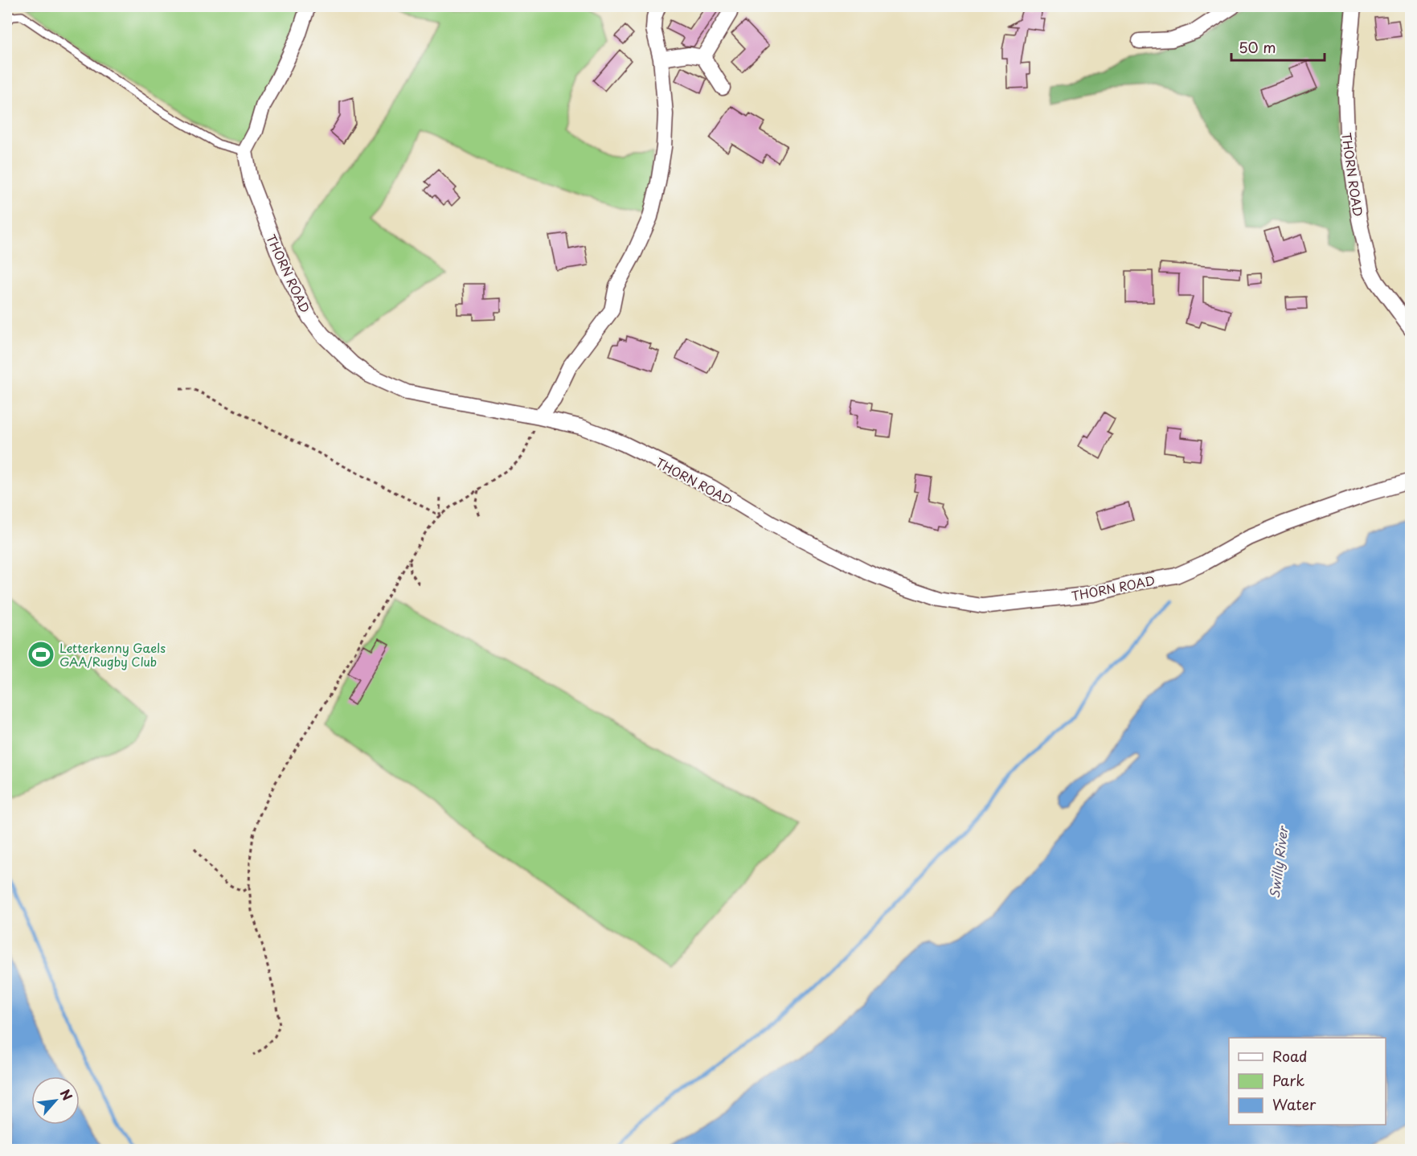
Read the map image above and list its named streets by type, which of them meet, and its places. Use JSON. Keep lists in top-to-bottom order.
{
  "streets": {
    "street": ["THORN ROAD"]
  },
  "water": ["Swilly River"],
  "places": {
    "sports": ["Letterkenny Gaels GAA/Rugby Club"]
  },
  "legend": ["Road", "Park", "Water"],
  "scale_bar": "50 m",
  "north": "top right"
}
